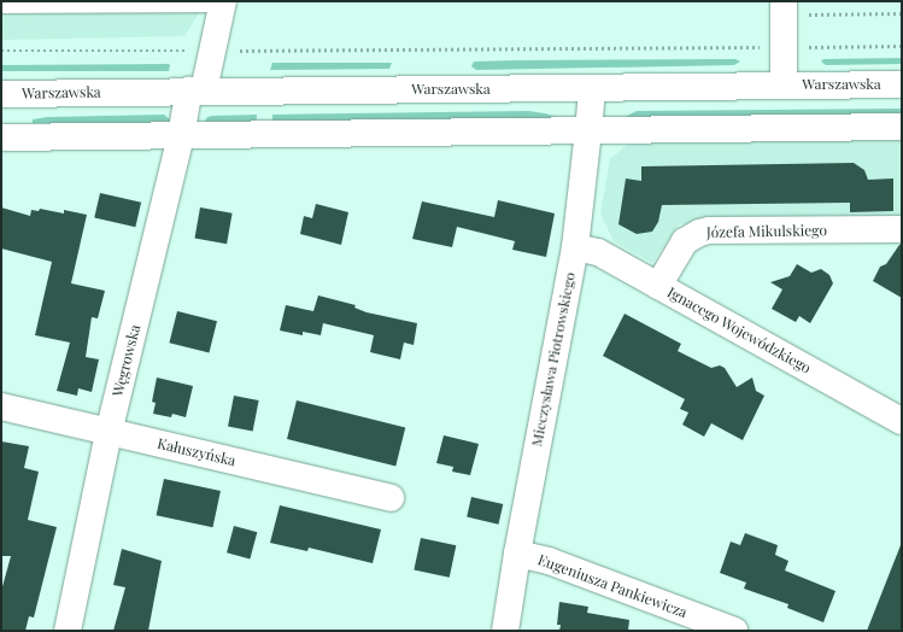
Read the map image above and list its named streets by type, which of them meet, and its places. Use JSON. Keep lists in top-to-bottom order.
{
  "streets": {
    "street": [
      "Warszawska",
      "Józefa Mikulskiego",
      "Ignacego Wojewódzkiego",
      "Mieczysława Piotrowskiego",
      "Węgrowska",
      "Kałuszyńska",
      "Eugeniusza Pankiewicza"
    ]
  },
  "crossings": [
    ["Warszawska", "Mieczysława Piotrowskiego"],
    ["Warszawska", "Węgrowska"],
    ["Józefa Mikulskiego", "Ignacego Wojewódzkiego"],
    ["Ignacego Wojewódzkiego", "Mieczysława Piotrowskiego"],
    ["Mieczysława Piotrowskiego", "Eugeniusza Pankiewicza"],
    ["Węgrowska", "Kałuszyńska"]
  ]
}
